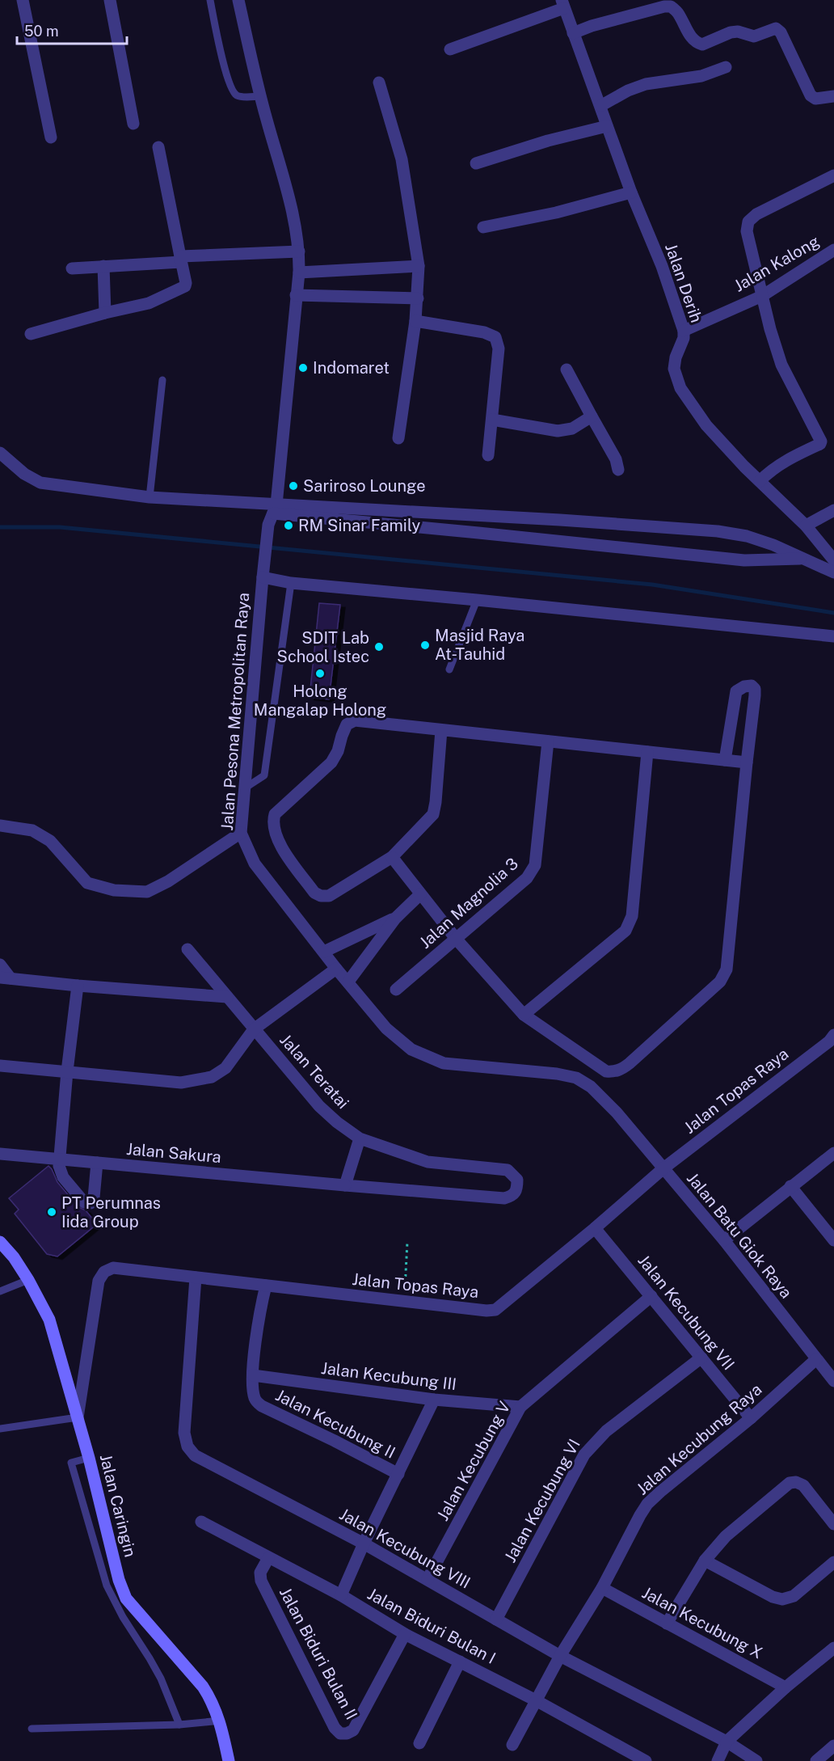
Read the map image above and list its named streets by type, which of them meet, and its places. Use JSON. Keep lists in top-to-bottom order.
{
  "streets": {
    "main road": ["Jalan Caringin"],
    "street": [
      "Jalan Kalong",
      "Jalan Derih",
      "Jalan Pesona Metropolitan Raya",
      "Jalan Magnolia 3",
      "Jalan Teratai",
      "Jalan Topas Raya",
      "Jalan Sakura",
      "Jalan Batu Giok Raya",
      "Jalan Kecubung VII",
      "Jalan Kecubung III",
      "Jalan Kecubung II",
      "Jalan Kecubung Raya",
      "Jalan Kecubung V",
      "Jalan Kecubung VI",
      "Jalan Kecubung VIII",
      "Jalan Kecubung X",
      "Jalan Biduri Bulan I",
      "Jalan Biduri Bulan II"
    ]
  },
  "crossings": [
    ["Jalan Kalong", "Jalan Derih"],
    ["Jalan Pesona Metropolitan Raya", "Jalan Batu Giok Raya"],
    ["Jalan Teratai", "Jalan Sakura"],
    ["Jalan Topas Raya", "Jalan Batu Giok Raya"],
    ["Jalan Topas Raya", "Jalan Kecubung VII"],
    ["Jalan Topas Raya", "Jalan Caringin"],
    ["Jalan Topas Raya", "Jalan Kecubung VIII"],
    ["Jalan Batu Giok Raya", "Jalan Kecubung Raya"],
    ["Jalan Kecubung VII", "Jalan Kecubung Raya"],
    ["Jalan Kecubung VII", "Jalan Kecubung V"],
    ["Jalan Kecubung VII", "Jalan Kecubung VI"],
    ["Jalan Kecubung III", "Jalan Kecubung II"],
    ["Jalan Kecubung III", "Jalan Kecubung V"],
    ["Jalan Kecubung Raya", "Jalan Kecubung VIII"],
    ["Jalan Kecubung Raya", "Jalan Kecubung X"],
    ["Jalan Kecubung Raya", "Jalan Biduri Bulan I"],
    ["Jalan Kecubung V", "Jalan Kecubung VIII"],
    ["Jalan Kecubung VI", "Jalan Kecubung VIII"],
    ["Jalan Biduri Bulan I", "Jalan Biduri Bulan II"]
  ],
  "places": [
    "Indomaret",
    "Sariroso Lounge",
    "RM Sinar Family",
    "Masjid Raya At-Tauhid",
    "SDIT Lab School Istec",
    "Holong Mangalap Holong",
    "PT Perumnas Iida Group"
  ],
  "scale_bar": "50 m"
}
